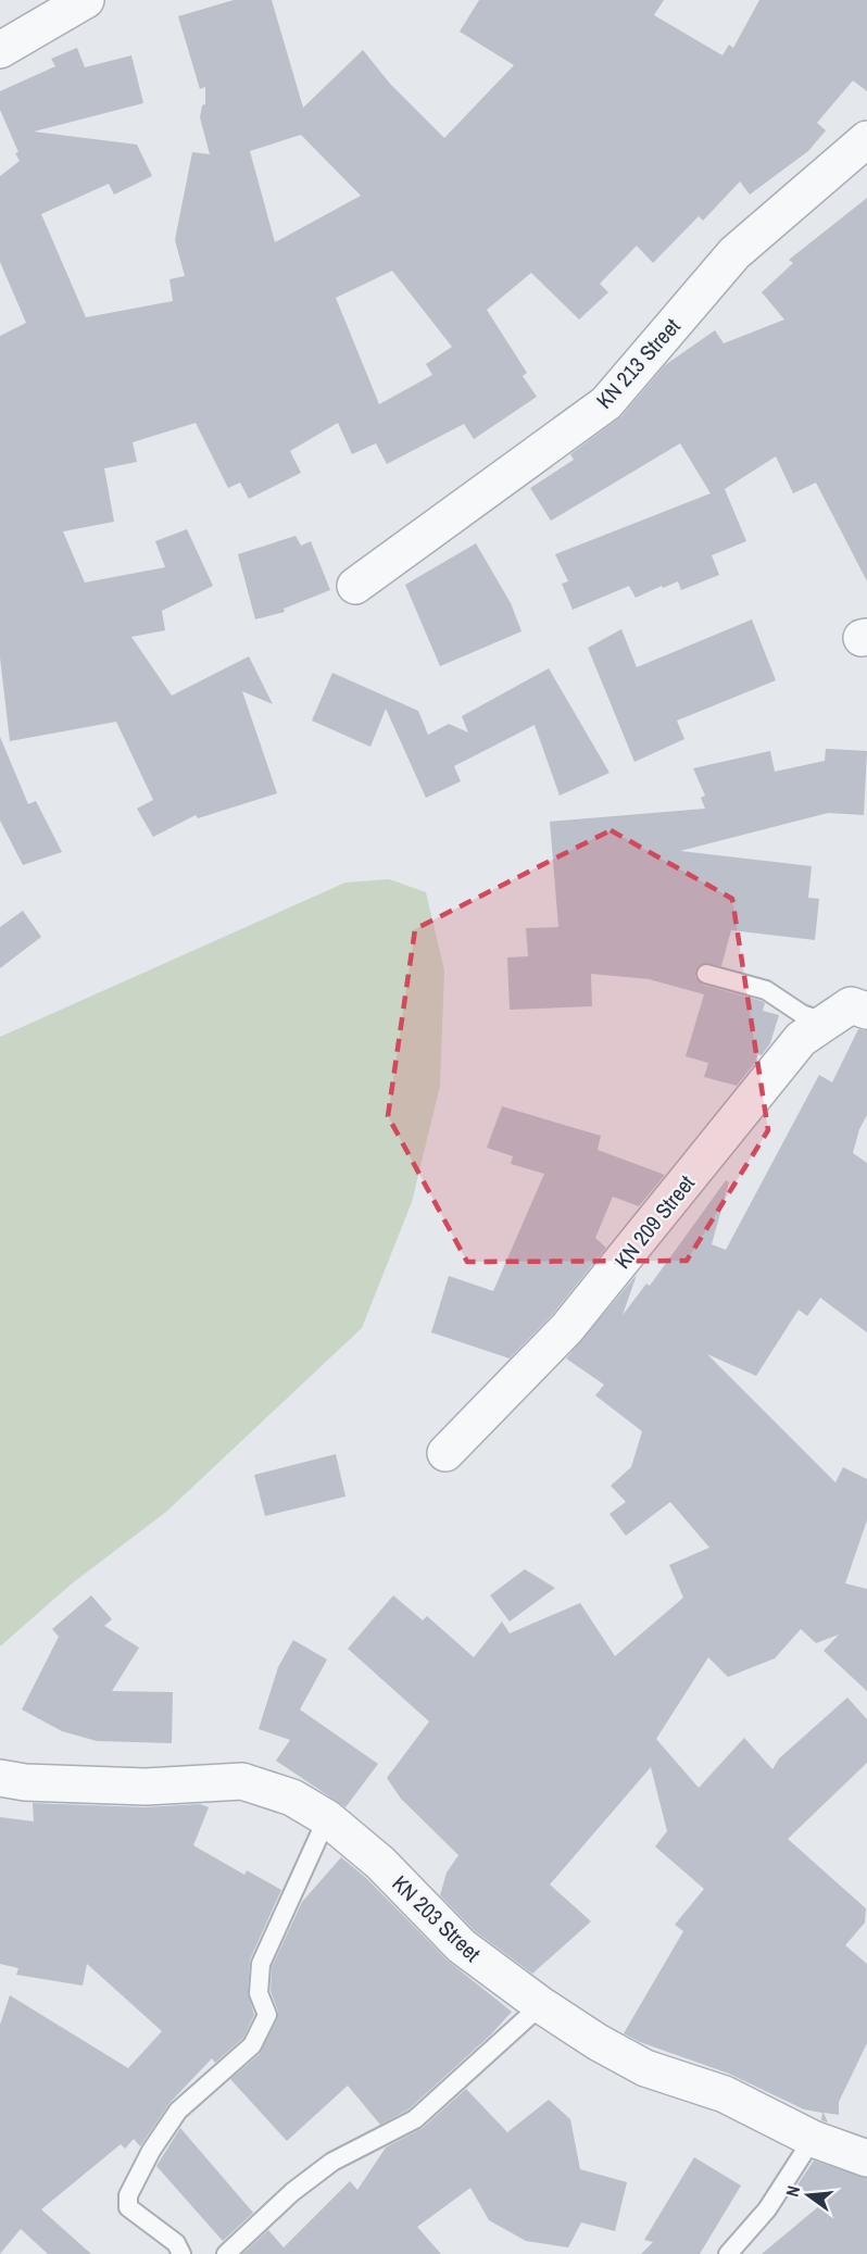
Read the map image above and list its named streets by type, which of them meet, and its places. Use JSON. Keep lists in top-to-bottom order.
{
  "streets": {
    "street": ["KN 213 Street", "KN 209 Street", "KN 203 Street"]
  },
  "north": "left"
}
